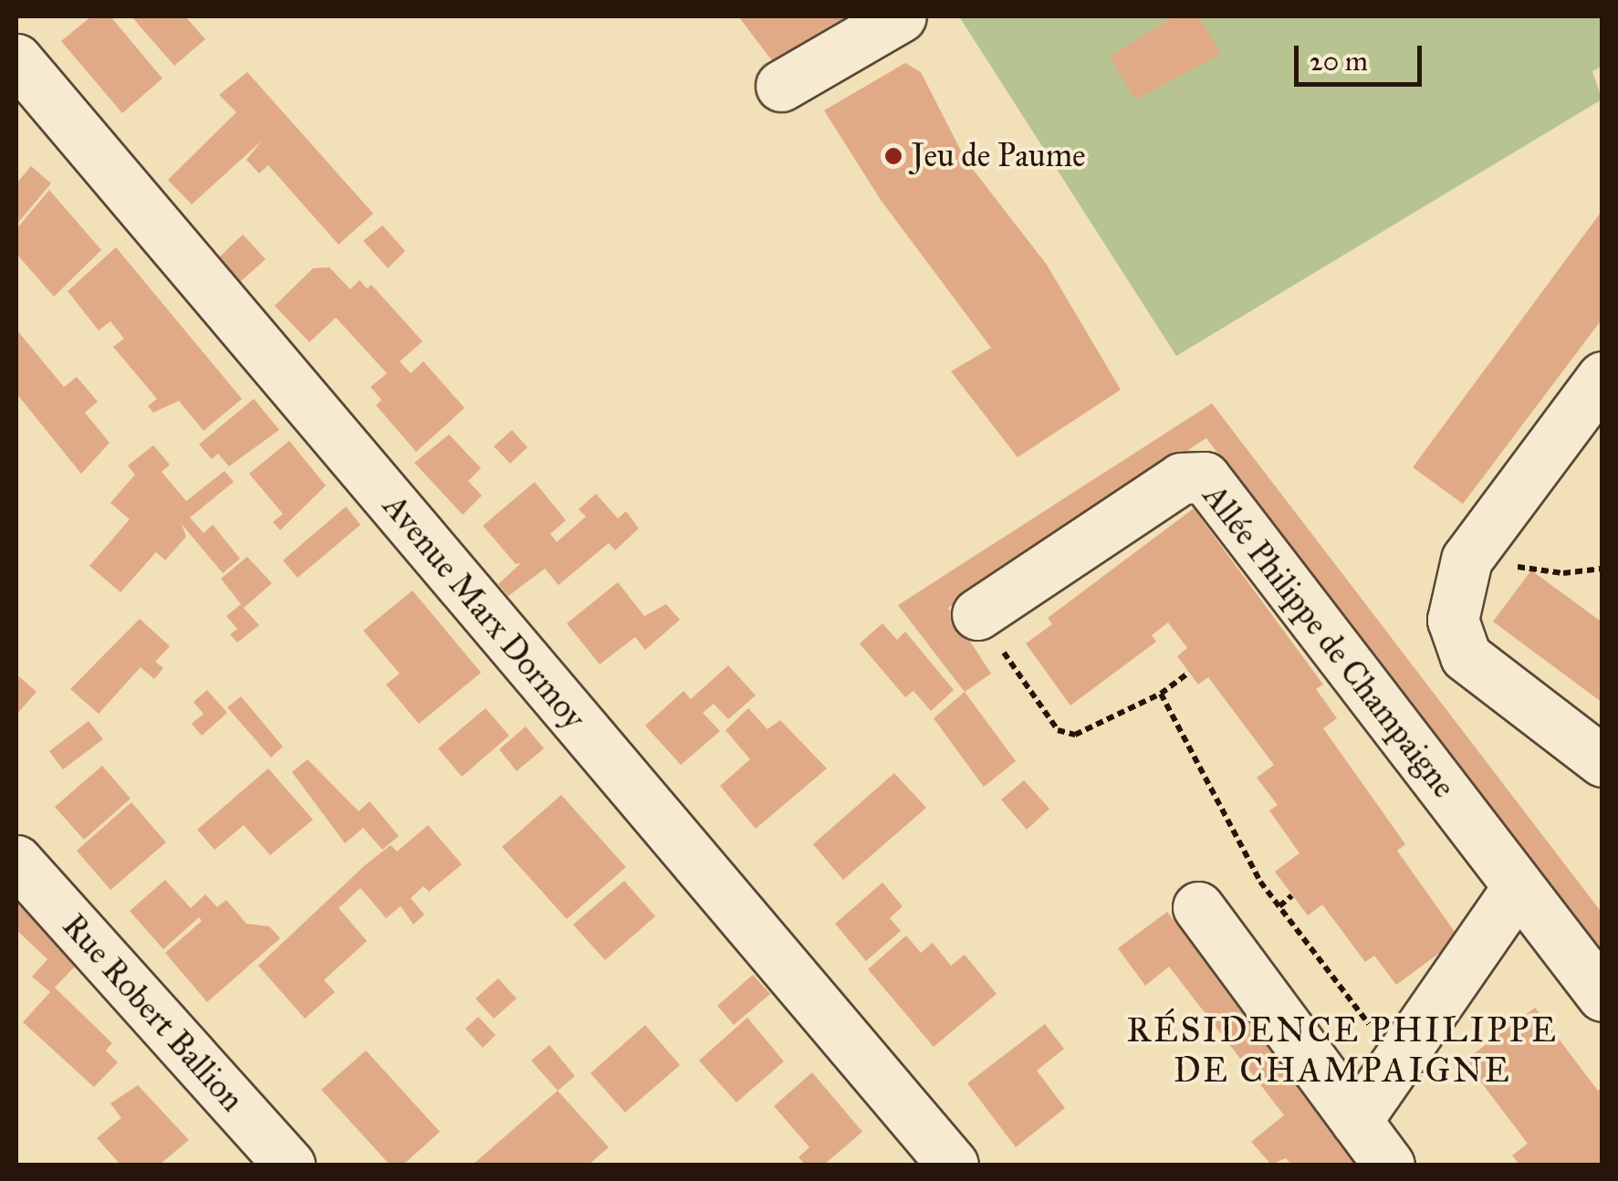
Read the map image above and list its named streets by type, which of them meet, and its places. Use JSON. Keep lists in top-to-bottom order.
{
  "streets": {
    "street": ["Avenue Marx Dormoy", "Allée Philippe de Champaigne", "Rue Robert Ballion"]
  },
  "districts": ["RÉSIDENCE PHILIPPE DE CHAMPAIGNE"],
  "places": ["Jeu de Paume"],
  "scale_bar": "20 m"
}
